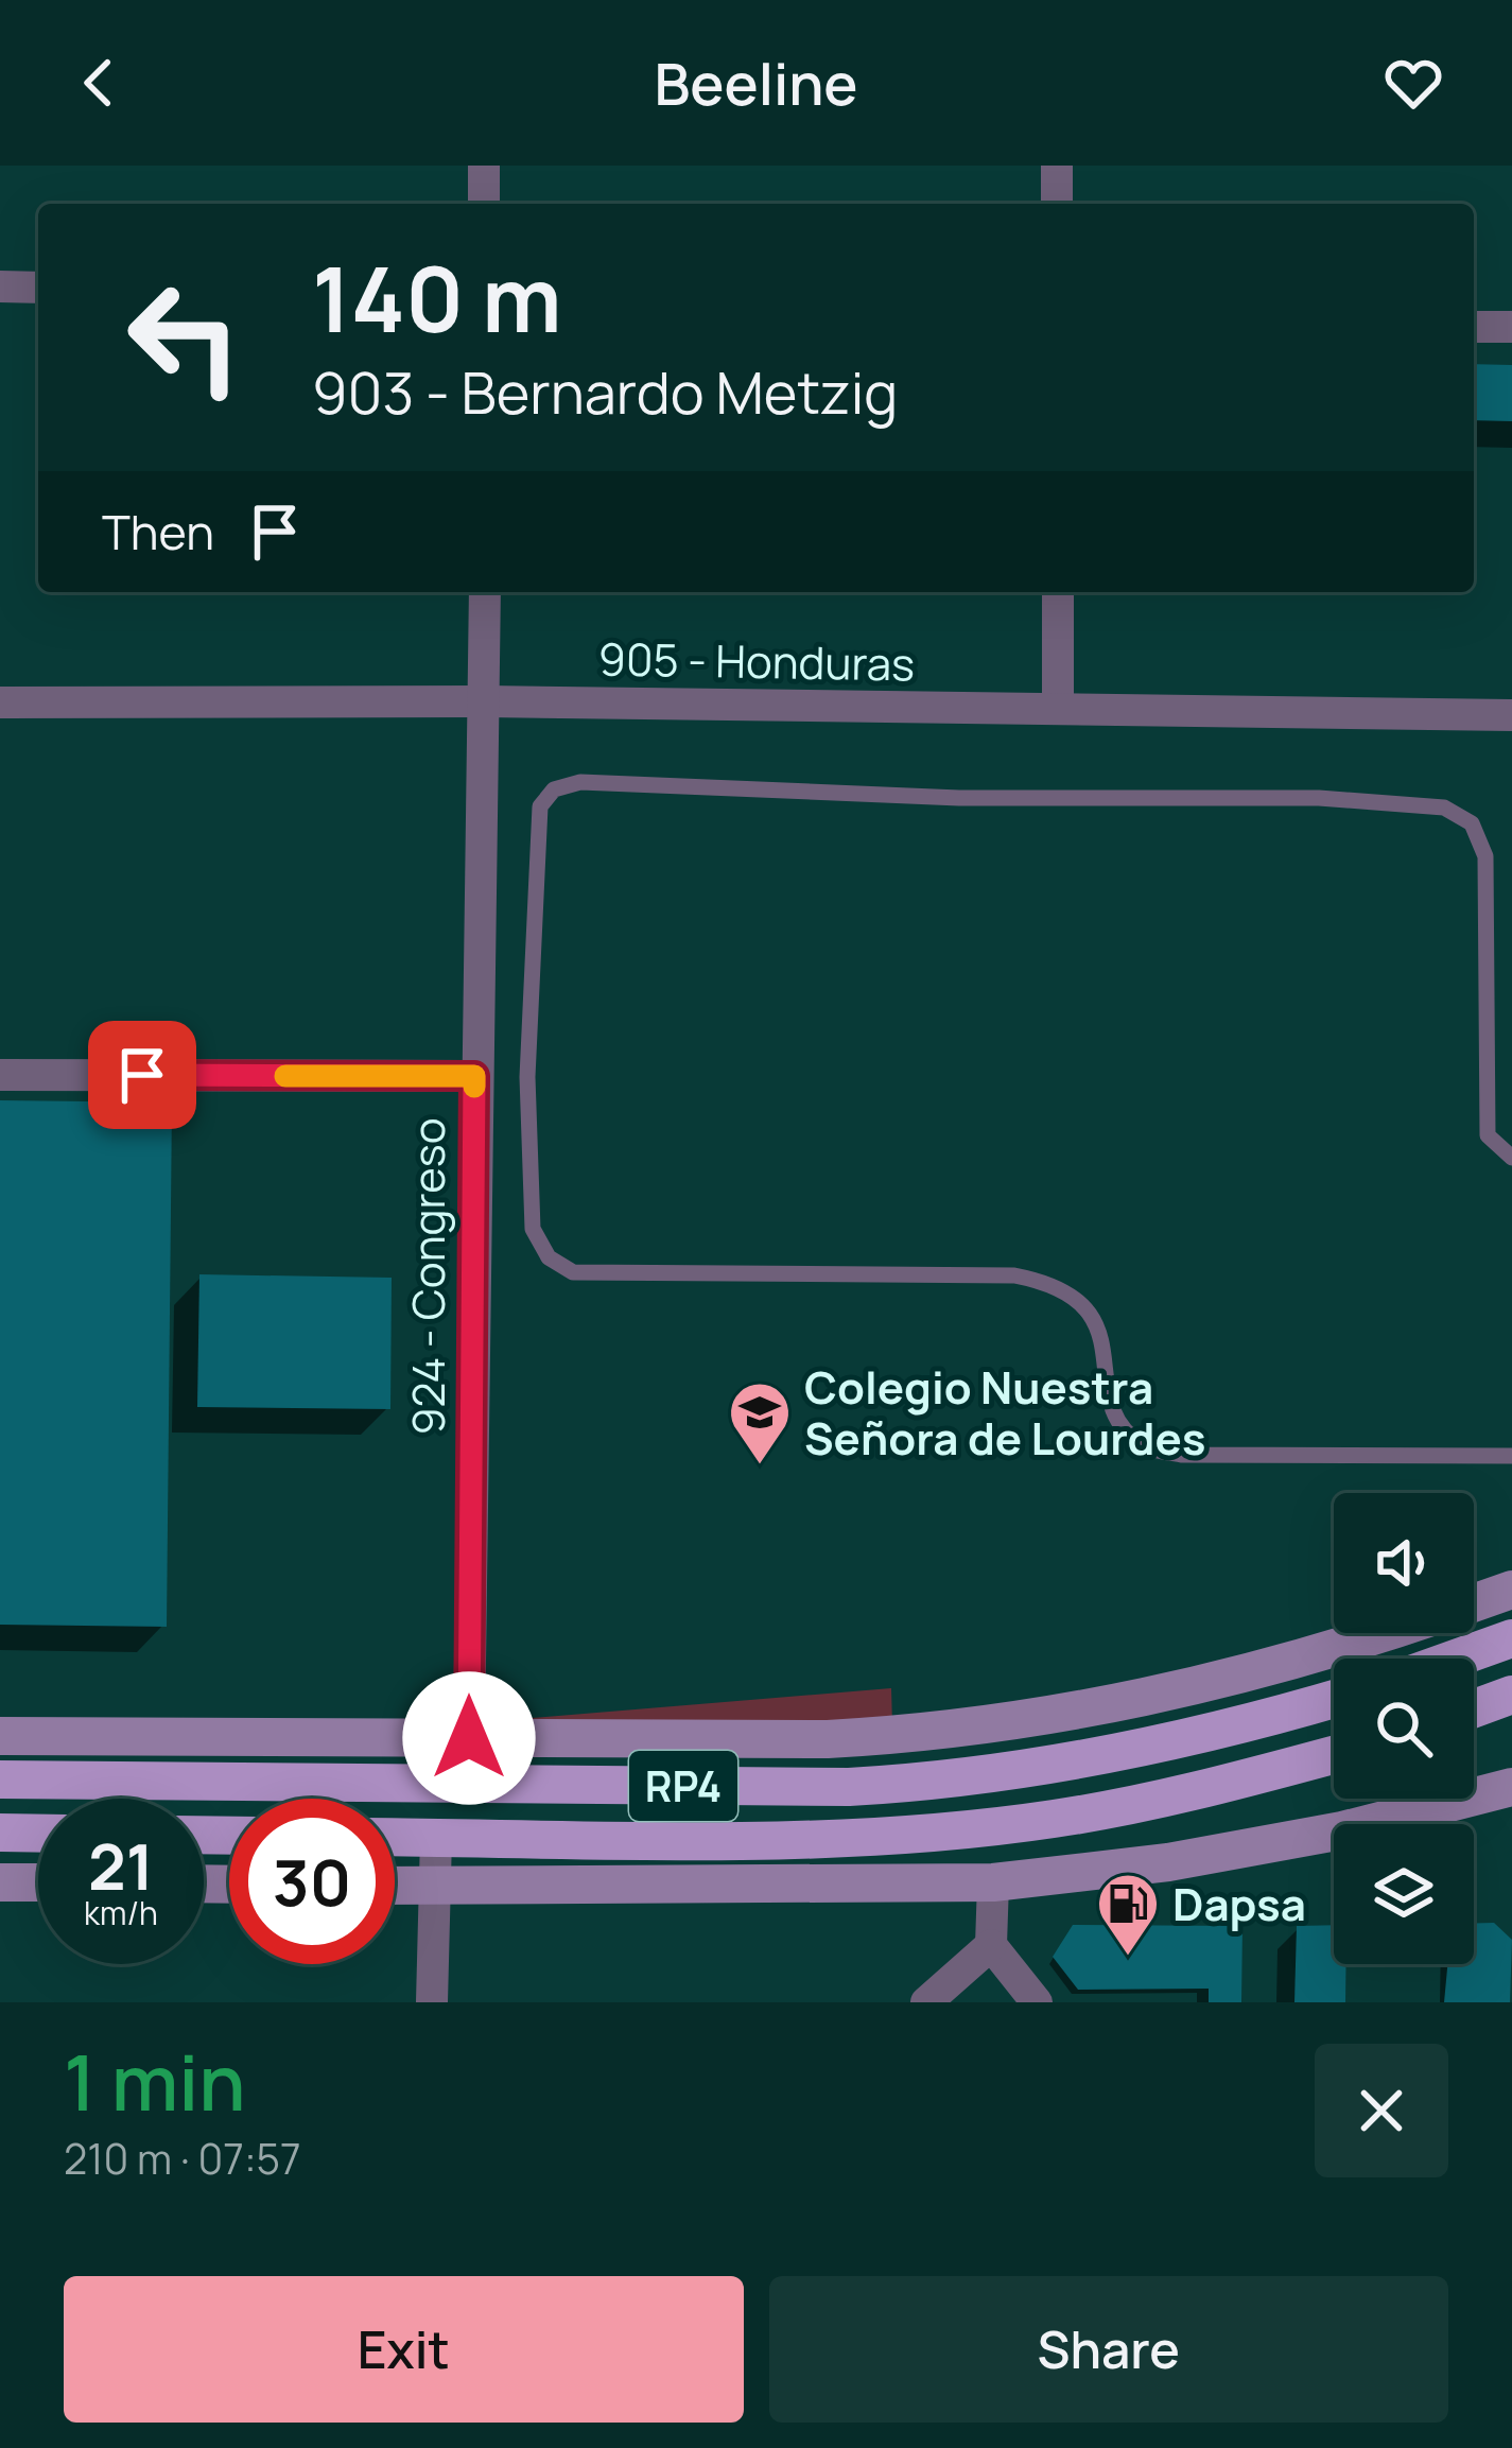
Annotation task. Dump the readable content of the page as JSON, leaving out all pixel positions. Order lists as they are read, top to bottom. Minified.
{"streets":{"main road":["RP4"],"street":["905 - Honduras","924 - Congreso"]},"crossings":[["905 - Honduras","924 - Congreso"]],"places":{"school or university":["Colegio Nuestra Señora de Lourdes"],"fuel station":["Dapsa"]},"page":{"header":"Beeline","turn":["140 m","903 - Bernardo Metzig"],"then":"Then","speed":"21 km/h","limit":"30","heading":["1 min","210 m · 07:57"],"buttons":["Exit","Share"]}}
